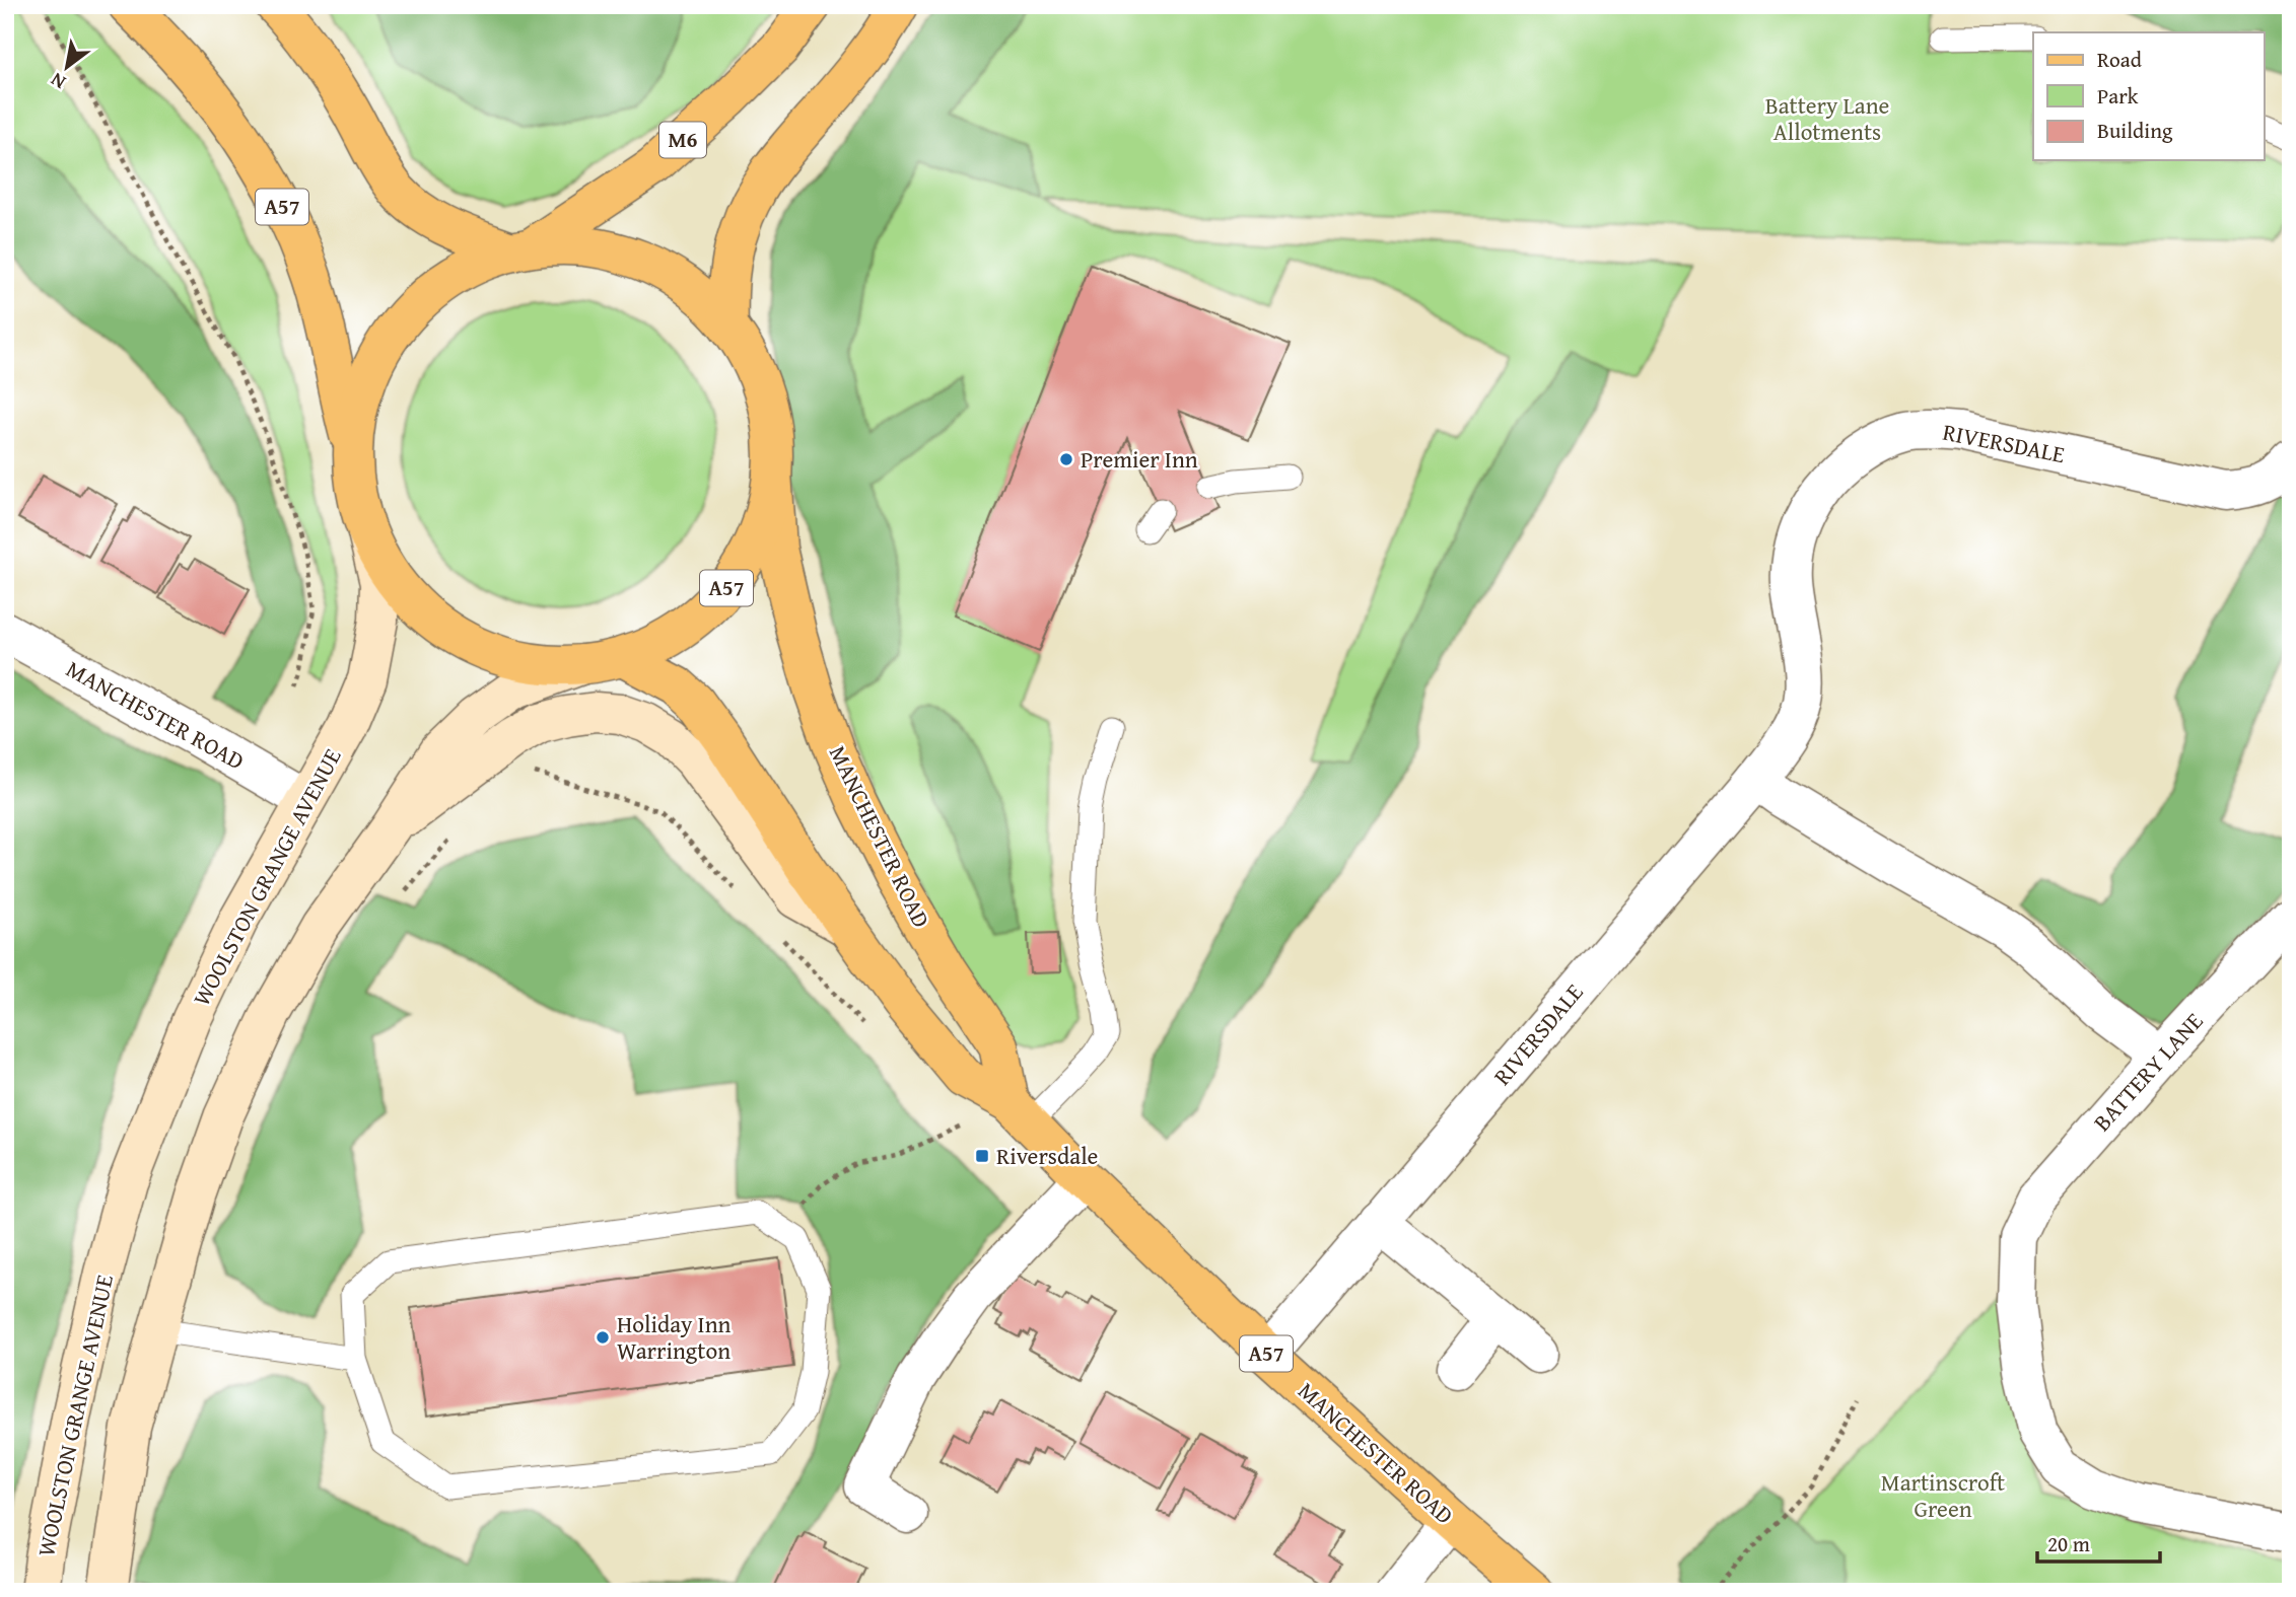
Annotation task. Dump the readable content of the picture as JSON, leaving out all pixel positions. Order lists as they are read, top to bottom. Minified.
{"streets":{"main road":["M6","A57","MANCHESTER ROAD","WOOLSTON GRANGE AVENUE"],"street":["RIVERSDALE","BATTERY LANE"]},"crossings":[["M6","A57"],["A57","MANCHESTER ROAD"],["A57","WOOLSTON GRANGE AVENUE"],["RIVERSDALE","MANCHESTER ROAD"],["MANCHESTER ROAD","WOOLSTON GRANGE AVENUE"]],"parks":["Battery Lane Allotments","Martinscroft Green"],"places":{"other":["Premier Inn","Holiday Inn Warrington"],"transit":["Riversdale"]},"legend":["Road","Park","Building"],"scale_bar":"20 m","north":"bottom left"}
